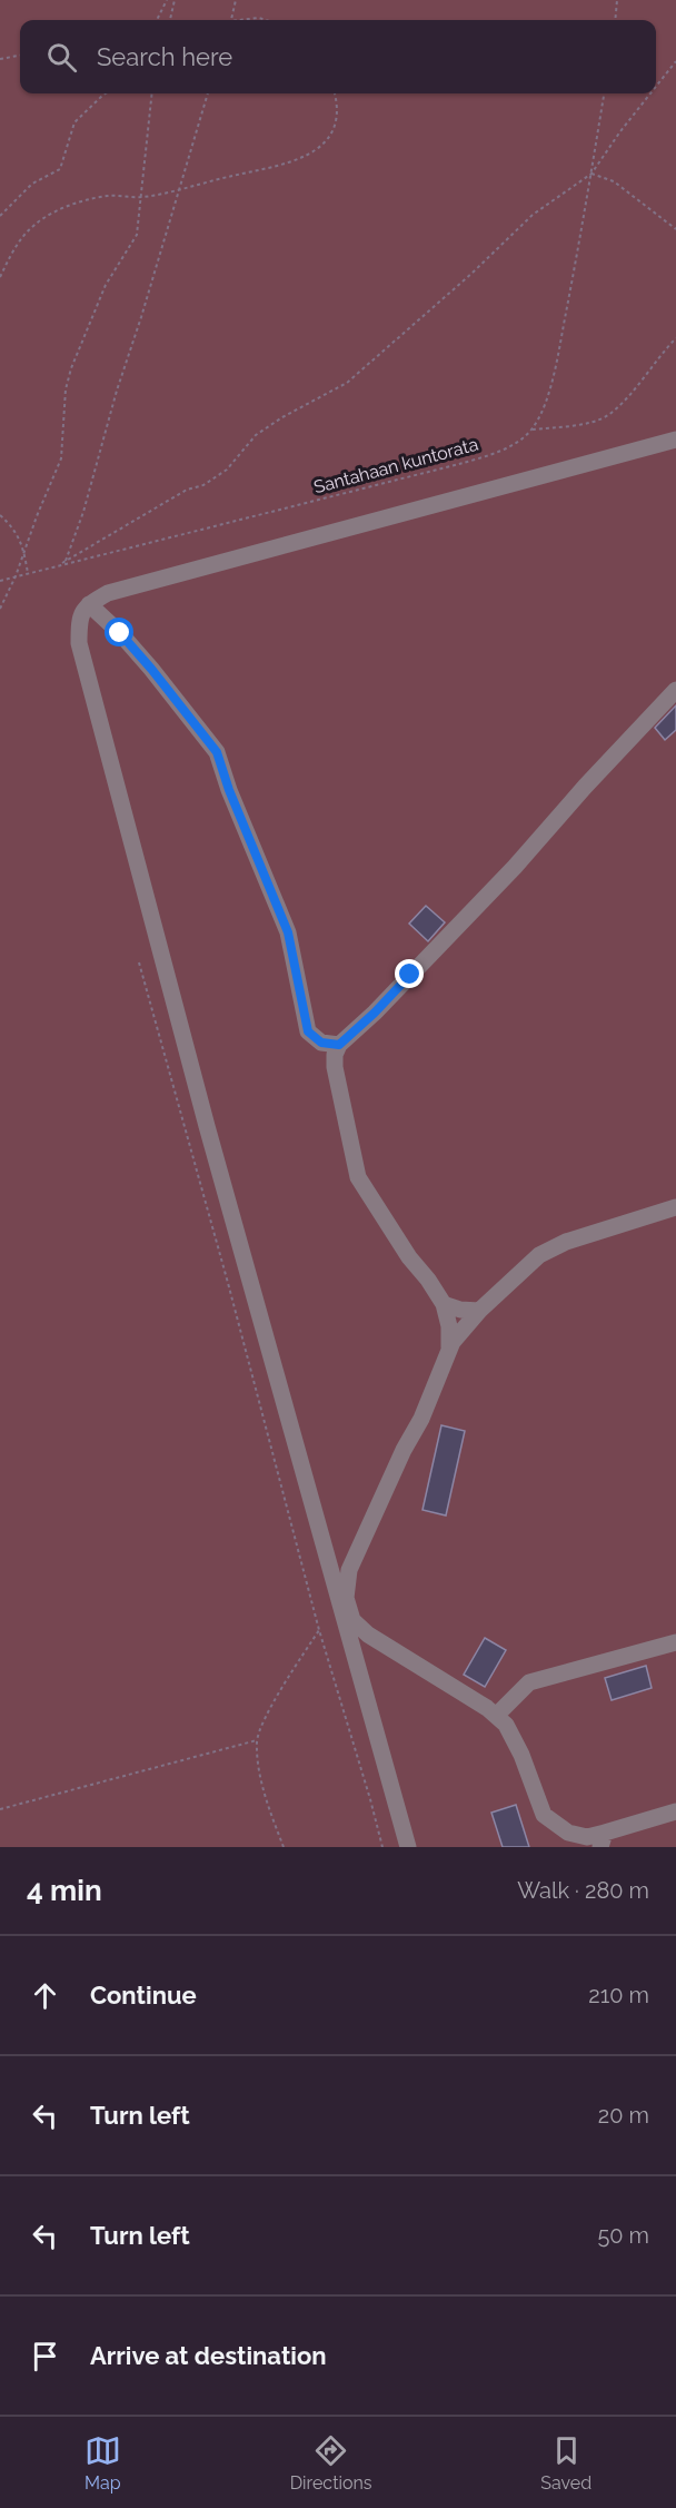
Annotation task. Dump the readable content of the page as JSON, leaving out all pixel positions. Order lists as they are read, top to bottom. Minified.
{"streets":{"path":["Santahaan kuntorata"]},"page":{"search":"Search here","heading":["4 min","Walk · 280 m"],"list":[["Continue","210 m"],["Turn left","20 m"],["Turn left","50 m"],"Arrive at destination"],"nav":["Map","Directions","Saved"]}}
